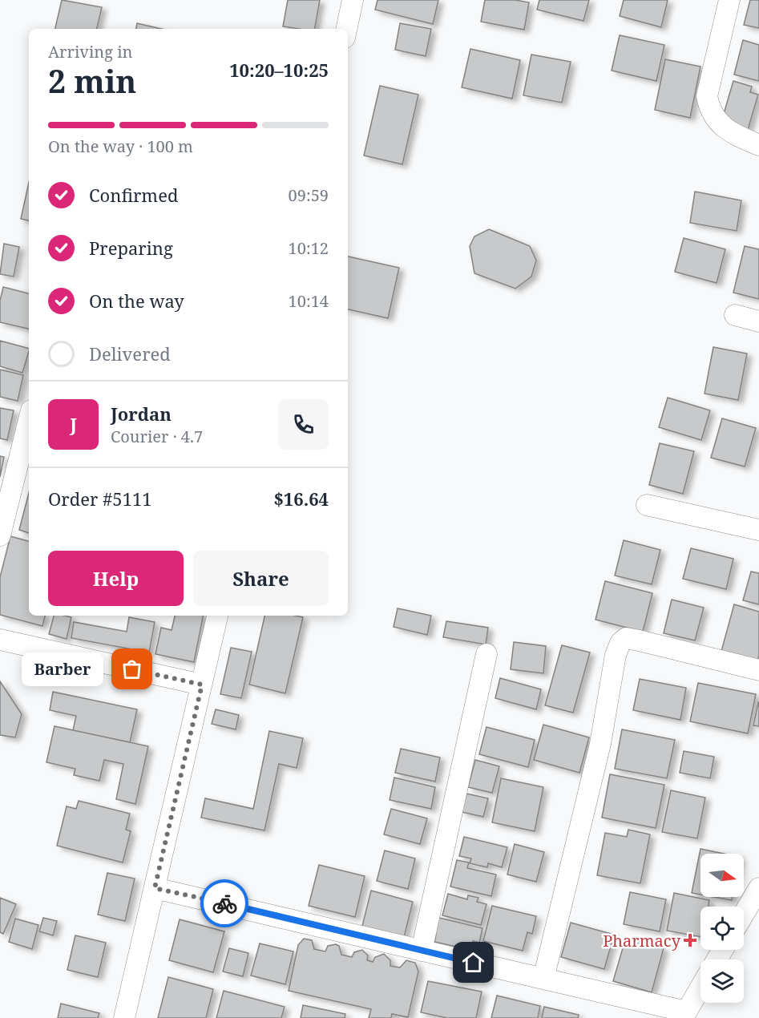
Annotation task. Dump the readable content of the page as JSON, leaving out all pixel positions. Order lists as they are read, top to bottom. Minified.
{"places":{"other":["Barber"],"health":["Pharmacy"]},"north":"right","page":{"heading":["2 min","Arriving in","10:20–10:25"],"panel":["Jordan","Courier · 4.7","Order #5111","$16.64"],"bar":"On the way · 100 m","list":[["Confirmed","09:59"],["Preparing","10:12"],["On the way","10:14"],"Delivered"],"round":"J","buttons":["Help","Share"],"bubble":"Barber"}}
